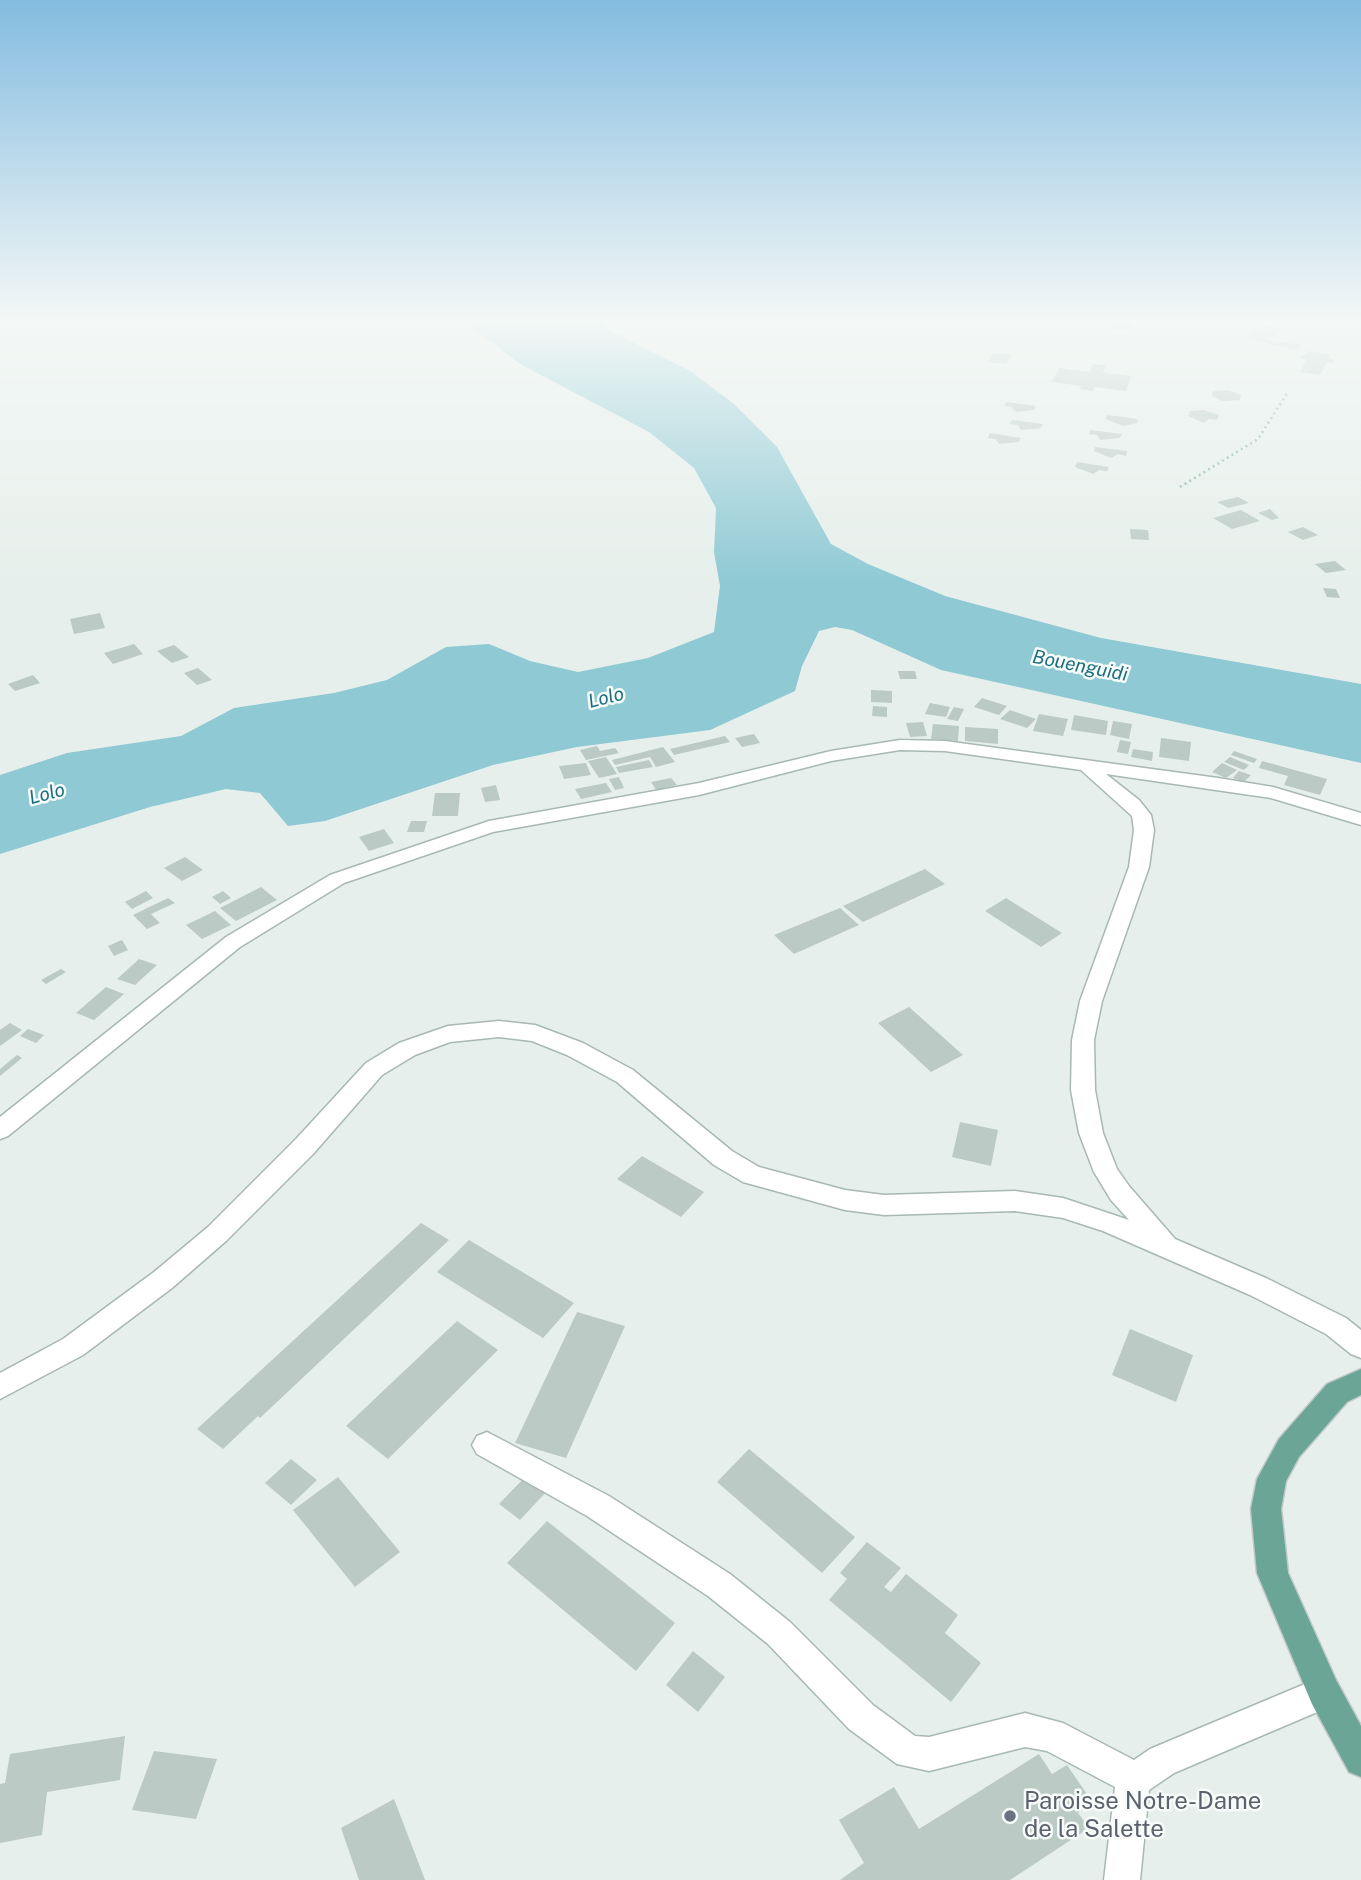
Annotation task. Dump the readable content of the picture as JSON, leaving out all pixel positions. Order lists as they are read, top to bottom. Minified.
{"water":["Bouenguidi","Lolo"],"places":["Paroisse Notre-Dame de la Salette"]}
